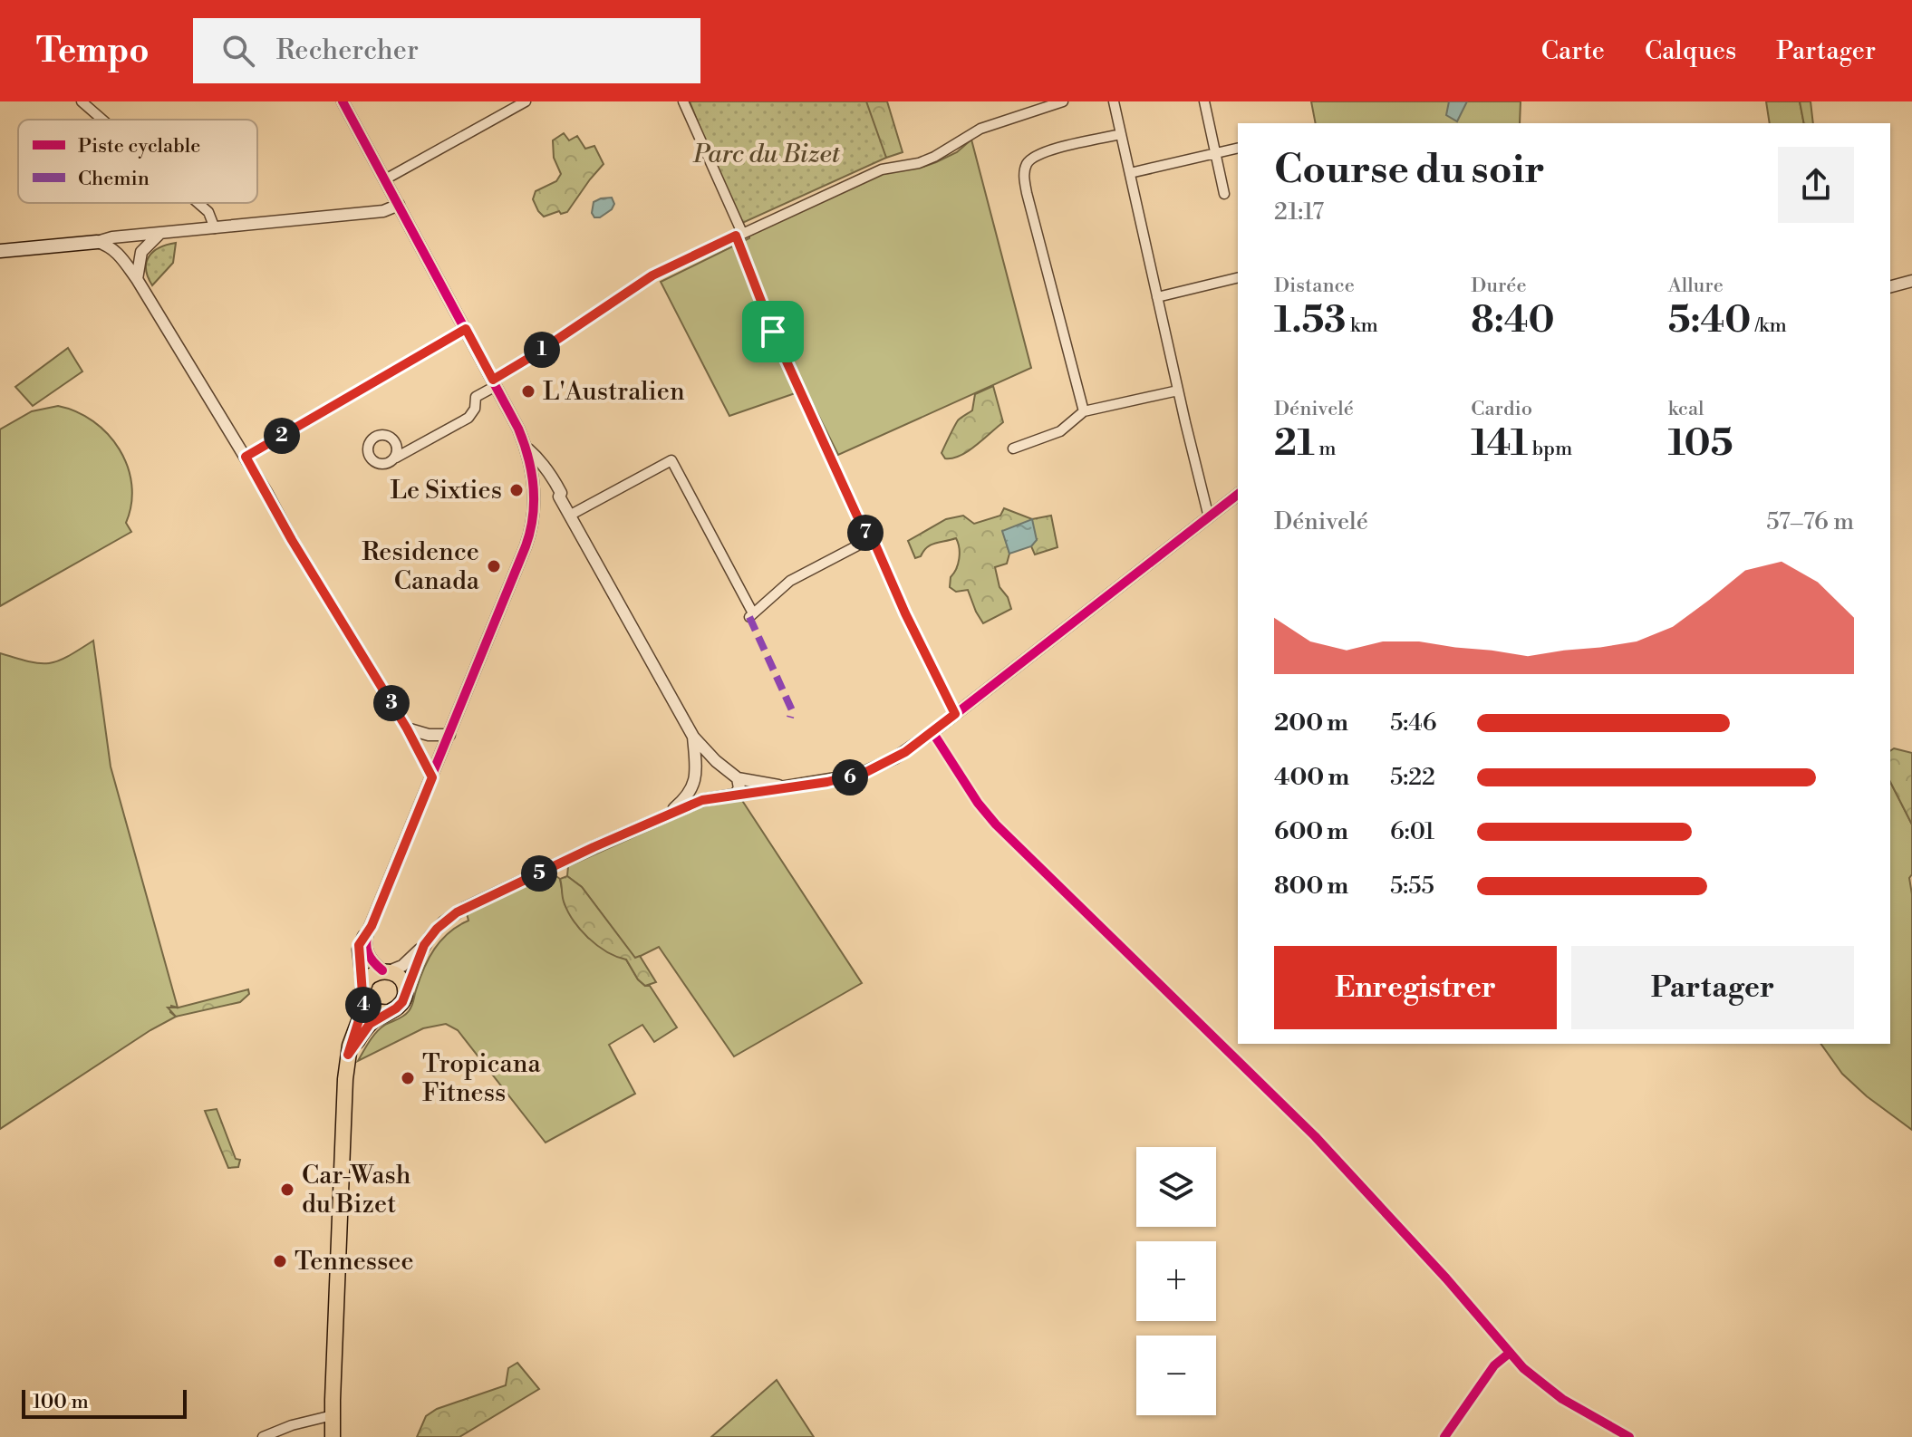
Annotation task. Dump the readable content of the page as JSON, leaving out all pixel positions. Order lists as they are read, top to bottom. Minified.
{"parks":["Parc du Bizet"],"places":["L'Australien","Le Sixties","Residence Canada","Tropicana Fitness","Car-Wash du Bizet","Tennessee"],"legend":["Piste cyclable","Chemin"],"scale_bar":"100 m","page":{"header":"Tempo","search":"Rechercher","nav":["Carte","Calques","Partager"],"heading":["Course du soir","21:17"],"stats":[["Distance","1.53 km"],["Durée","8:40"],["Allure","5:40 /km"],["Dénivelé","21 m"],["Cardio","141 bpm"],["kcal","105"]],"pins":["1","2","7","3","6","5","4"],"chart":["Dénivelé","57–76 m"],"list":[{"name":"200 m","note":"5:46"},{"name":"400 m","note":"5:22"},{"name":"600 m","note":"6:01"},{"name":"800 m","note":"5:55"}],"buttons":["Enregistrer","Partager"],"map_buttons":["+","−"],"scale":"100 m"}}
